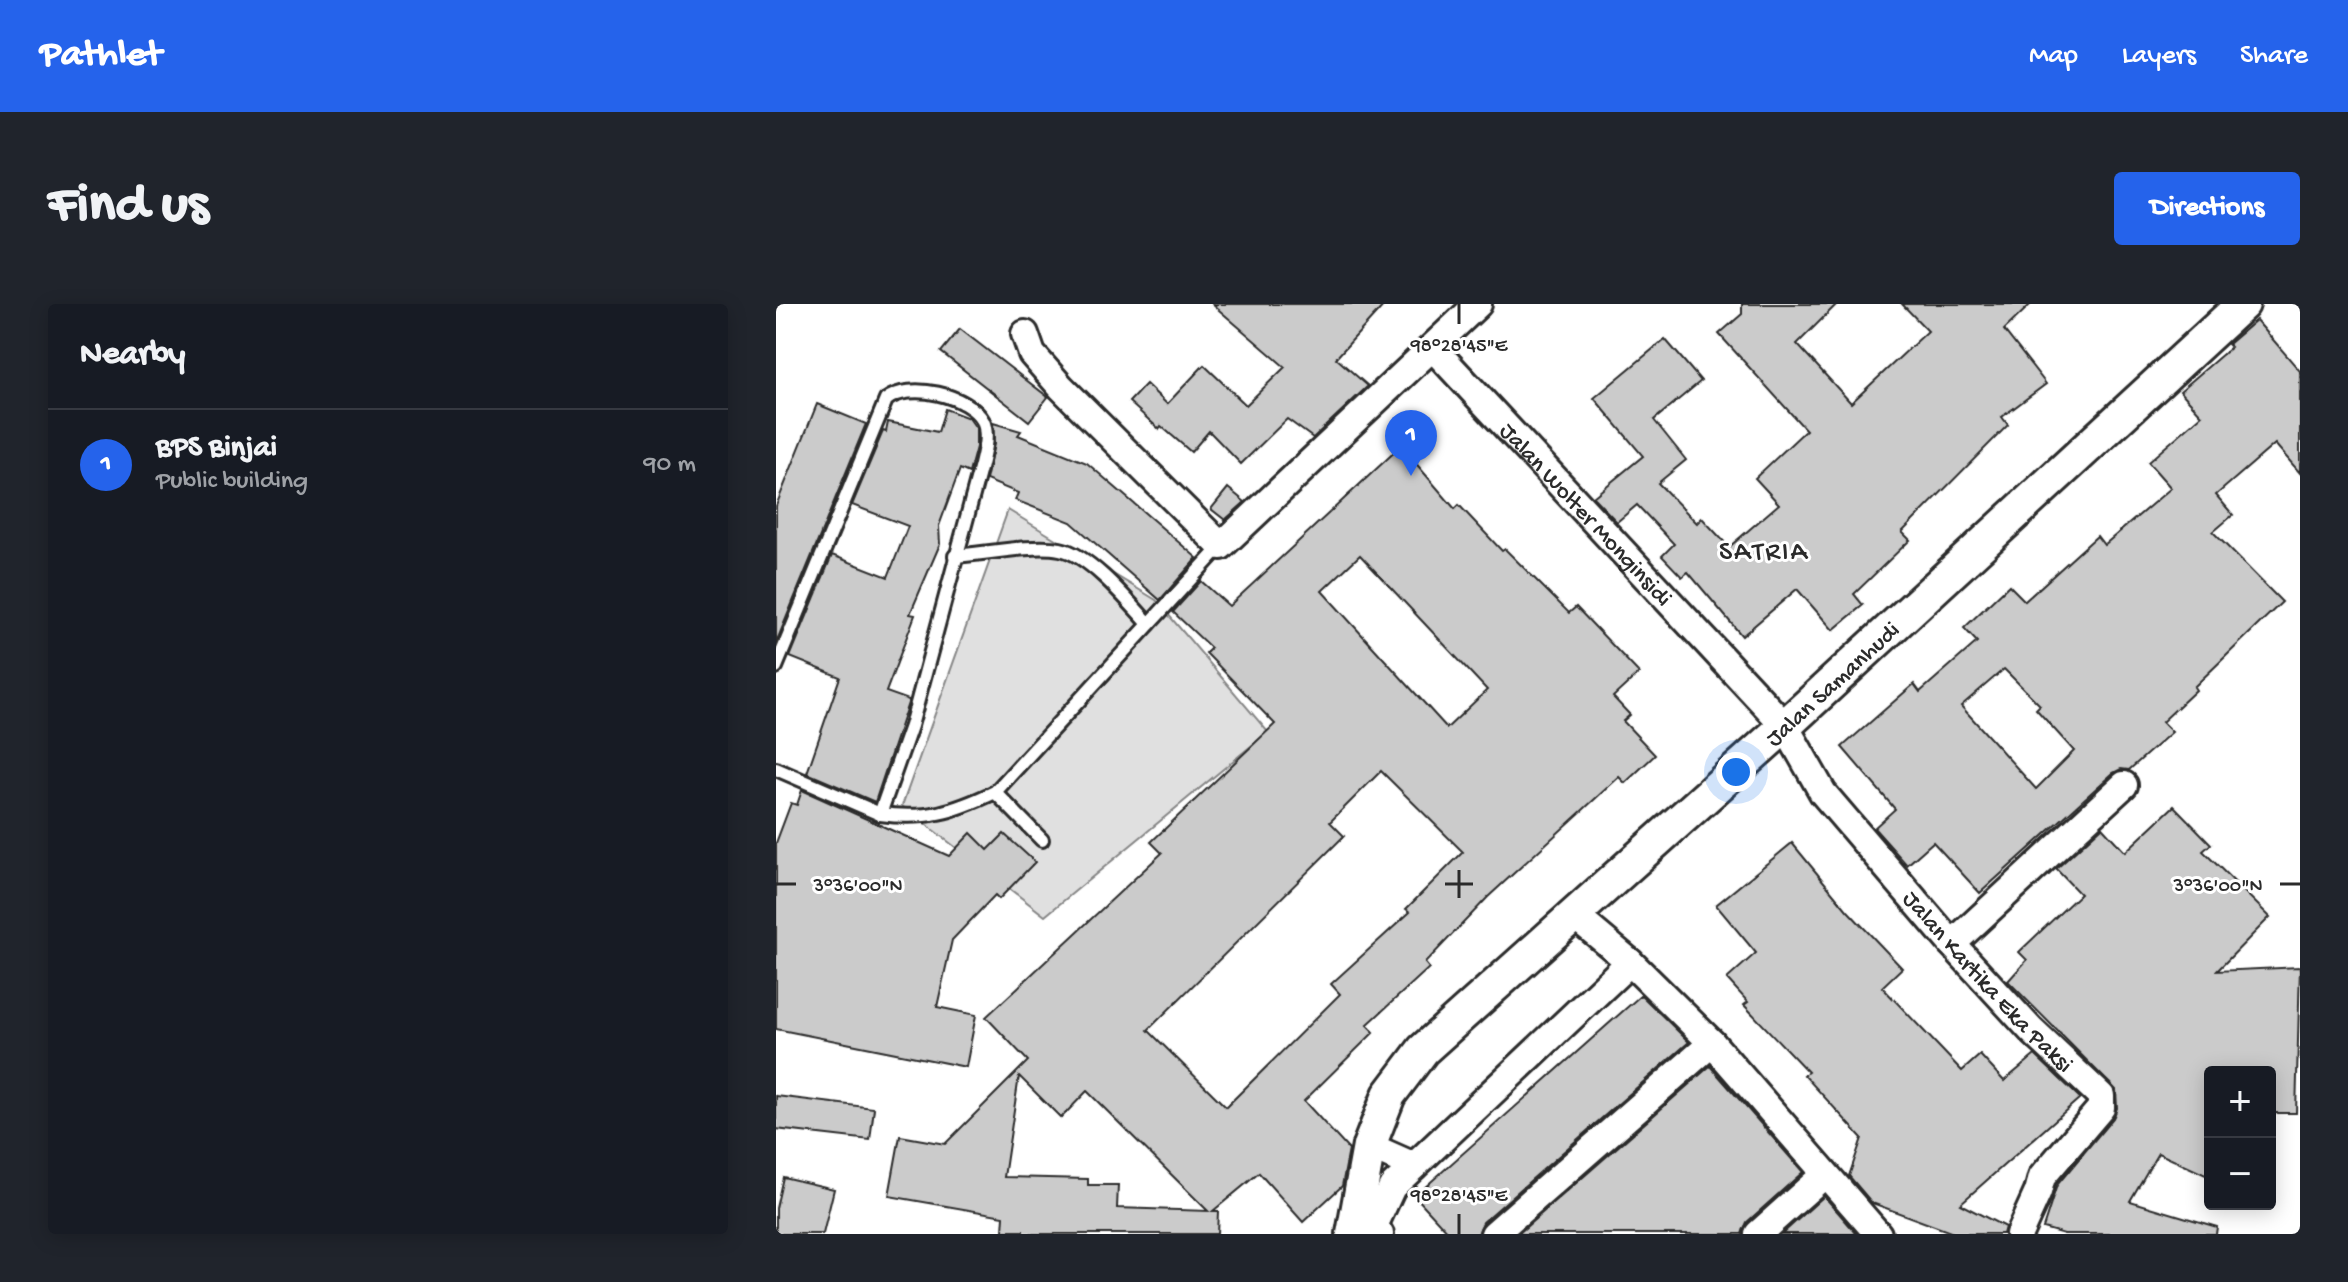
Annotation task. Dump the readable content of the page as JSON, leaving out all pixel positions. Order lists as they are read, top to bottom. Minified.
{"streets":{"street":["Jalan Wolter Monginsidi","Jalan Samanhudi","Jalan Kartika Eka Paksi"]},"crossings":[["Jalan Wolter Monginsidi","Jalan Samanhudi"],["Jalan Wolter Monginsidi","Jalan Kartika Eka Paksi"],["Jalan Samanhudi","Jalan Kartika Eka Paksi"]],"districts":["SATRIA"],"page":{"header":"Pathlet","nav":["Map","Layers","Share"],"buttons":"Directions","title":"Find us","heading":"Nearby","list":[{"mark":"1","name":"BPS Binjai","note":"Public building","value":"90 m"}],"pins":"1","map_buttons":["+","−"]},"coordinates":["98°28'45\"E","3°36'00\"N"]}
